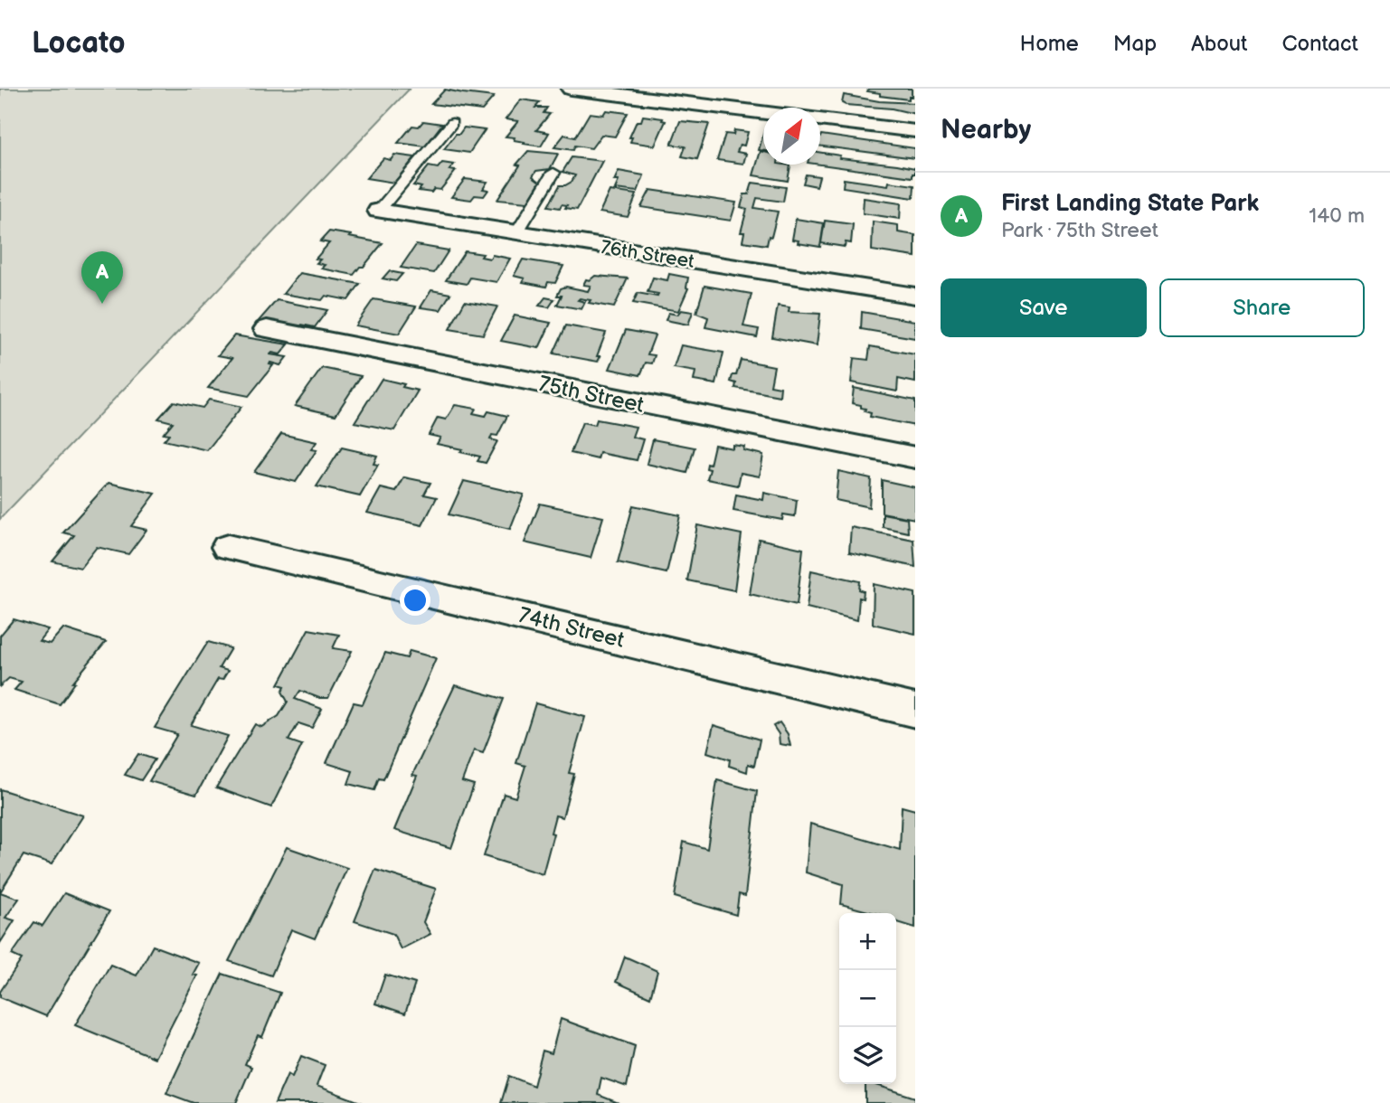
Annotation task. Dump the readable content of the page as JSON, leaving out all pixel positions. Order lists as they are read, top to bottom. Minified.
{"streets":{"street":["76th Street","75th Street","74th Street"]},"north":"top right","page":{"header":"Locato","nav":["Home","Map","About","Contact"],"heading":"Nearby","list":[{"mark":"A","name":"First Landing State Park","note":"Park · 75th Street","value":"140 m"}],"pins":"A","buttons":["Save","Share"],"map_buttons":["+","−"]}}
